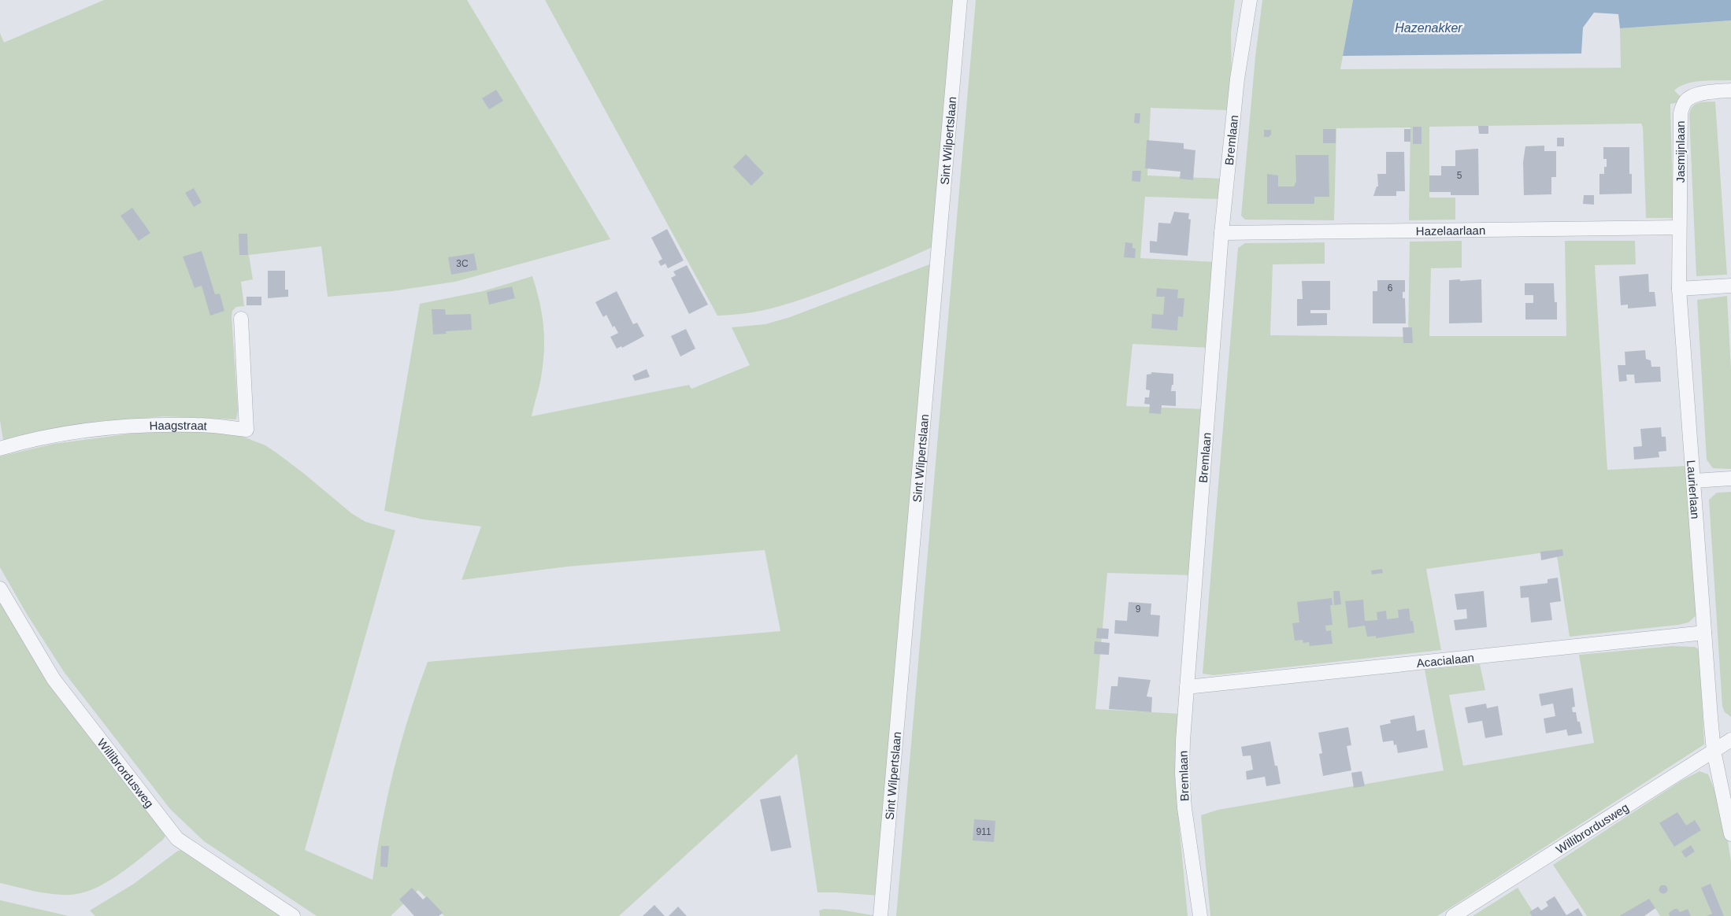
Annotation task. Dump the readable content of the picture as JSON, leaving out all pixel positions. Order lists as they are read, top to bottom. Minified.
{"streets":{"street":["Bremlaan","Sint Wilpertslaan","Jasmijnlaan","Hazelaarlaan","Haagstraat","Laurierlaan","Acacialaan","Willibrordusweg"]},"crossings":[["Bremlaan","Hazelaarlaan"],["Bremlaan","Acacialaan"],["Jasmijnlaan","Hazelaarlaan"],["Jasmijnlaan","Laurierlaan"],["Hazelaarlaan","Laurierlaan"],["Laurierlaan","Acacialaan"],["Laurierlaan","Willibrordusweg"]],"water":["Hazenakker"],"house_numbers":["5","3C","6","9","911"]}
